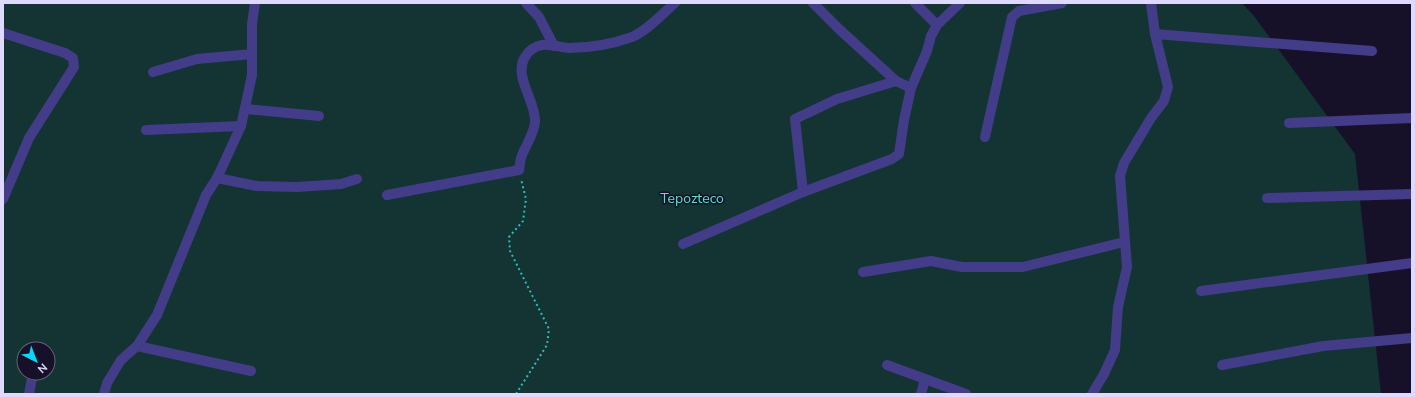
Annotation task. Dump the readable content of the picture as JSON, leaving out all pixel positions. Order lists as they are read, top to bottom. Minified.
{"parks":["Tepozteco"],"north":"bottom right"}
